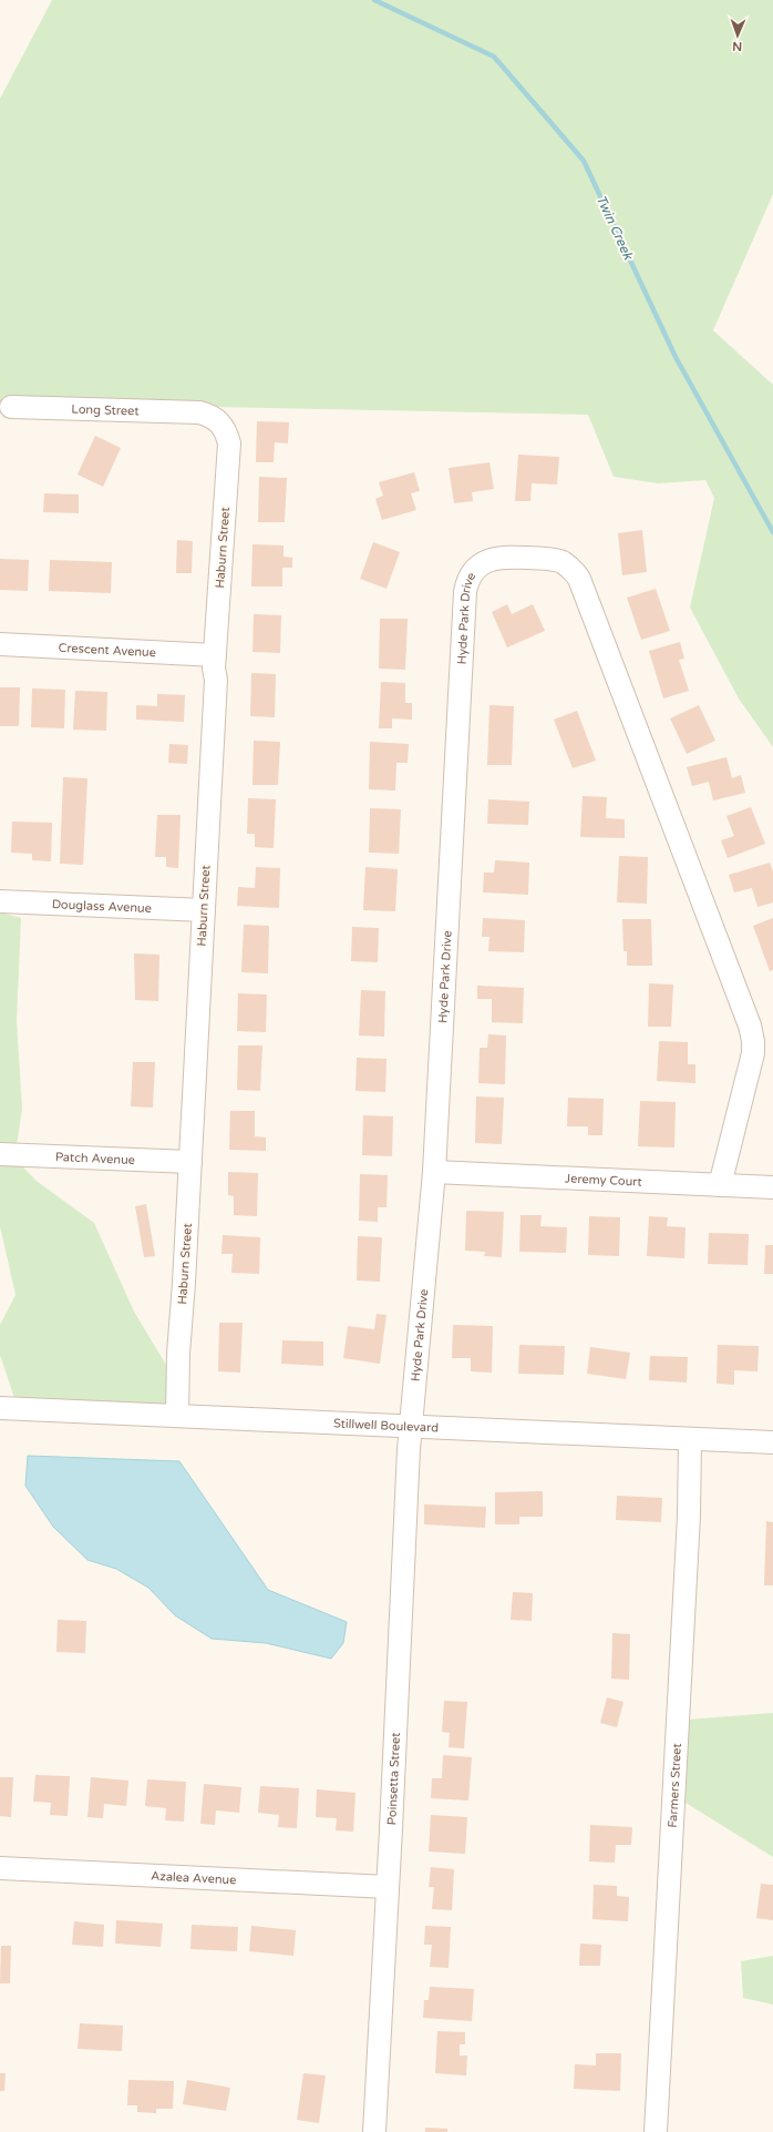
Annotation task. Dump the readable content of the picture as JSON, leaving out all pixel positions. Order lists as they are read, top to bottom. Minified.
{"streets":{"street":["Long Street","Haburn Street","Hyde Park Drive","Crescent Avenue","Douglass Avenue","Patch Avenue","Jeremy Court","Stillwell Boulevard","Poinsetta Street","Farmers Street","Azalea Avenue"]},"crossings":[["Long Street","Haburn Street"],["Haburn Street","Crescent Avenue"],["Haburn Street","Douglass Avenue"],["Haburn Street","Patch Avenue"],["Haburn Street","Stillwell Boulevard"],["Hyde Park Drive","Jeremy Court"],["Hyde Park Drive","Stillwell Boulevard"],["Hyde Park Drive","Poinsetta Street"],["Stillwell Boulevard","Poinsetta Street"],["Stillwell Boulevard","Farmers Street"],["Poinsetta Street","Azalea Avenue"]],"water":["Twin Creek"],"north":"bottom"}
